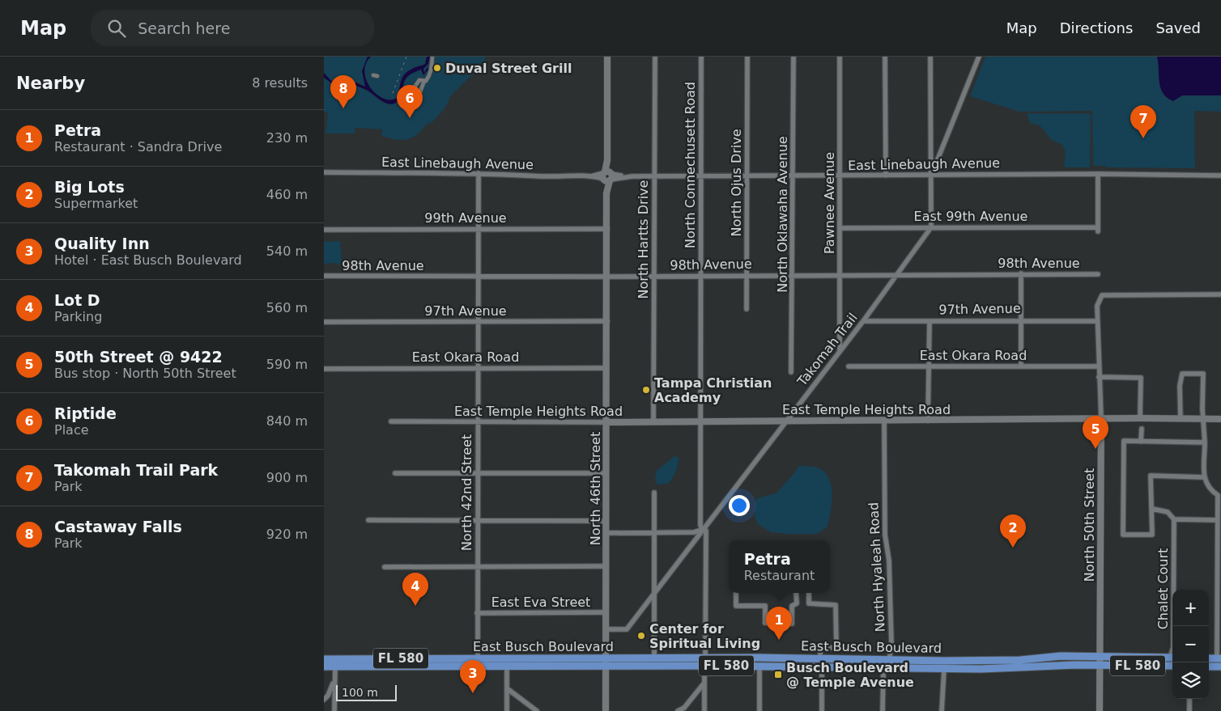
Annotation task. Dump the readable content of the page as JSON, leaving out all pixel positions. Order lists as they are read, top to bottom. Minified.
{"streets":{"main road":["East Busch Boulevard","FL 580"],"street":["East Linebaugh Avenue","North Connechusett Road","North Ojus Drive","Pawnee Avenue","North Oklawaha Avenue","East 99th Avenue","99th Avenue","North Hartts Drive","98th Avenue","97th Avenue","Takomah Trail","East Okara Road","East Temple Heights Road","North 46th Street","North 42nd Street","North 50th Street","North Hyaleah Road","Chalet Court","East Eva Street"]},"crossings":[["East Linebaugh Avenue","North Connechusett Road"],["East Linebaugh Avenue","North Ojus Drive"],["East Linebaugh Avenue","Pawnee Avenue"],["East Linebaugh Avenue","North Oklawaha Avenue"],["East Linebaugh Avenue","East 99th Avenue"],["East Linebaugh Avenue","North Hartts Drive"],["East Linebaugh Avenue","North 46th Street"],["East Linebaugh Avenue","North 42nd Street"],["North Connechusett Road","98th Avenue"],["North Connechusett Road","Takomah Trail"],["North Connechusett Road","East Temple Heights Road"],["North Connechusett Road","East Busch Boulevard"],["North Ojus Drive","98th Avenue"],["Pawnee Avenue","East 99th Avenue"],["Pawnee Avenue","98th Avenue"],["Pawnee Avenue","Takomah Trail"],["North Oklawaha Avenue","98th Avenue"],["East 99th Avenue","Takomah Trail"],["99th Avenue","North 46th Street"],["99th Avenue","North 42nd Street"],["North Hartts Drive","98th Avenue"],["North Hartts Drive","East Temple Heights Road"],["98th Avenue","Takomah Trail"],["98th Avenue","North 46th Street"],["98th Avenue","North 42nd Street"],["97th Avenue","Takomah Trail"],["97th Avenue","North 46th Street"],["97th Avenue","North 42nd Street"],["97th Avenue","North 50th Street"],["Takomah Trail","East Temple Heights Road"],["Takomah Trail","North 46th Street"],["East Okara Road","North 46th Street"],["East Okara Road","North 42nd Street"],["East Okara Road","North 50th Street"],["East Temple Heights Road","North 46th Street"],["East Temple Heights Road","North 42nd Street"],["East Temple Heights Road","North 50th Street"],["East Temple Heights Road","North Hyaleah Road"],["North 46th Street","East Eva Street"],["North 46th Street","East Busch Boulevard"],["North 42nd Street","East Eva Street"],["North 42nd Street","East Busch Boulevard"],["North 50th Street","East Busch Boulevard"],["North Hyaleah Road","East Busch Boulevard"]],"places":{"other":["Duval Street Grill","Tampa Christian Academy","Center for Spiritual Living"],"transit":["Busch Boulevard @ Temple Avenue"]},"scale_bar":"100 m","page":{"header":"Map","search":"Search here","nav":["Map","Directions","Saved"],"heading":["Nearby","8 results"],"pins":["8","6","7","5","2","4","1","3"],"list":[{"mark":"1","name":"Petra","note":"Restaurant · Sandra Drive","value":"230 m"},{"mark":"2","name":"Big Lots","note":"Supermarket","value":"460 m"},{"mark":"3","name":"Quality Inn","note":"Hotel · East Busch Boulevard","value":"540 m"},{"mark":"4","name":"Lot D","note":"Parking","value":"560 m"},{"mark":"5","name":"50th Street @ 9422","note":"Bus stop · North 50th Street","value":"590 m"},{"mark":"6","name":"Riptide","note":"Place","value":"840 m"},{"mark":"7","name":"Takomah Trail Park","note":"Park","value":"900 m"},{"mark":"8","name":"Castaway Falls","note":"Park","value":"920 m"}],"popup":["Petra","Restaurant"],"map_buttons":["+","−"],"scale":"100 m"}}
